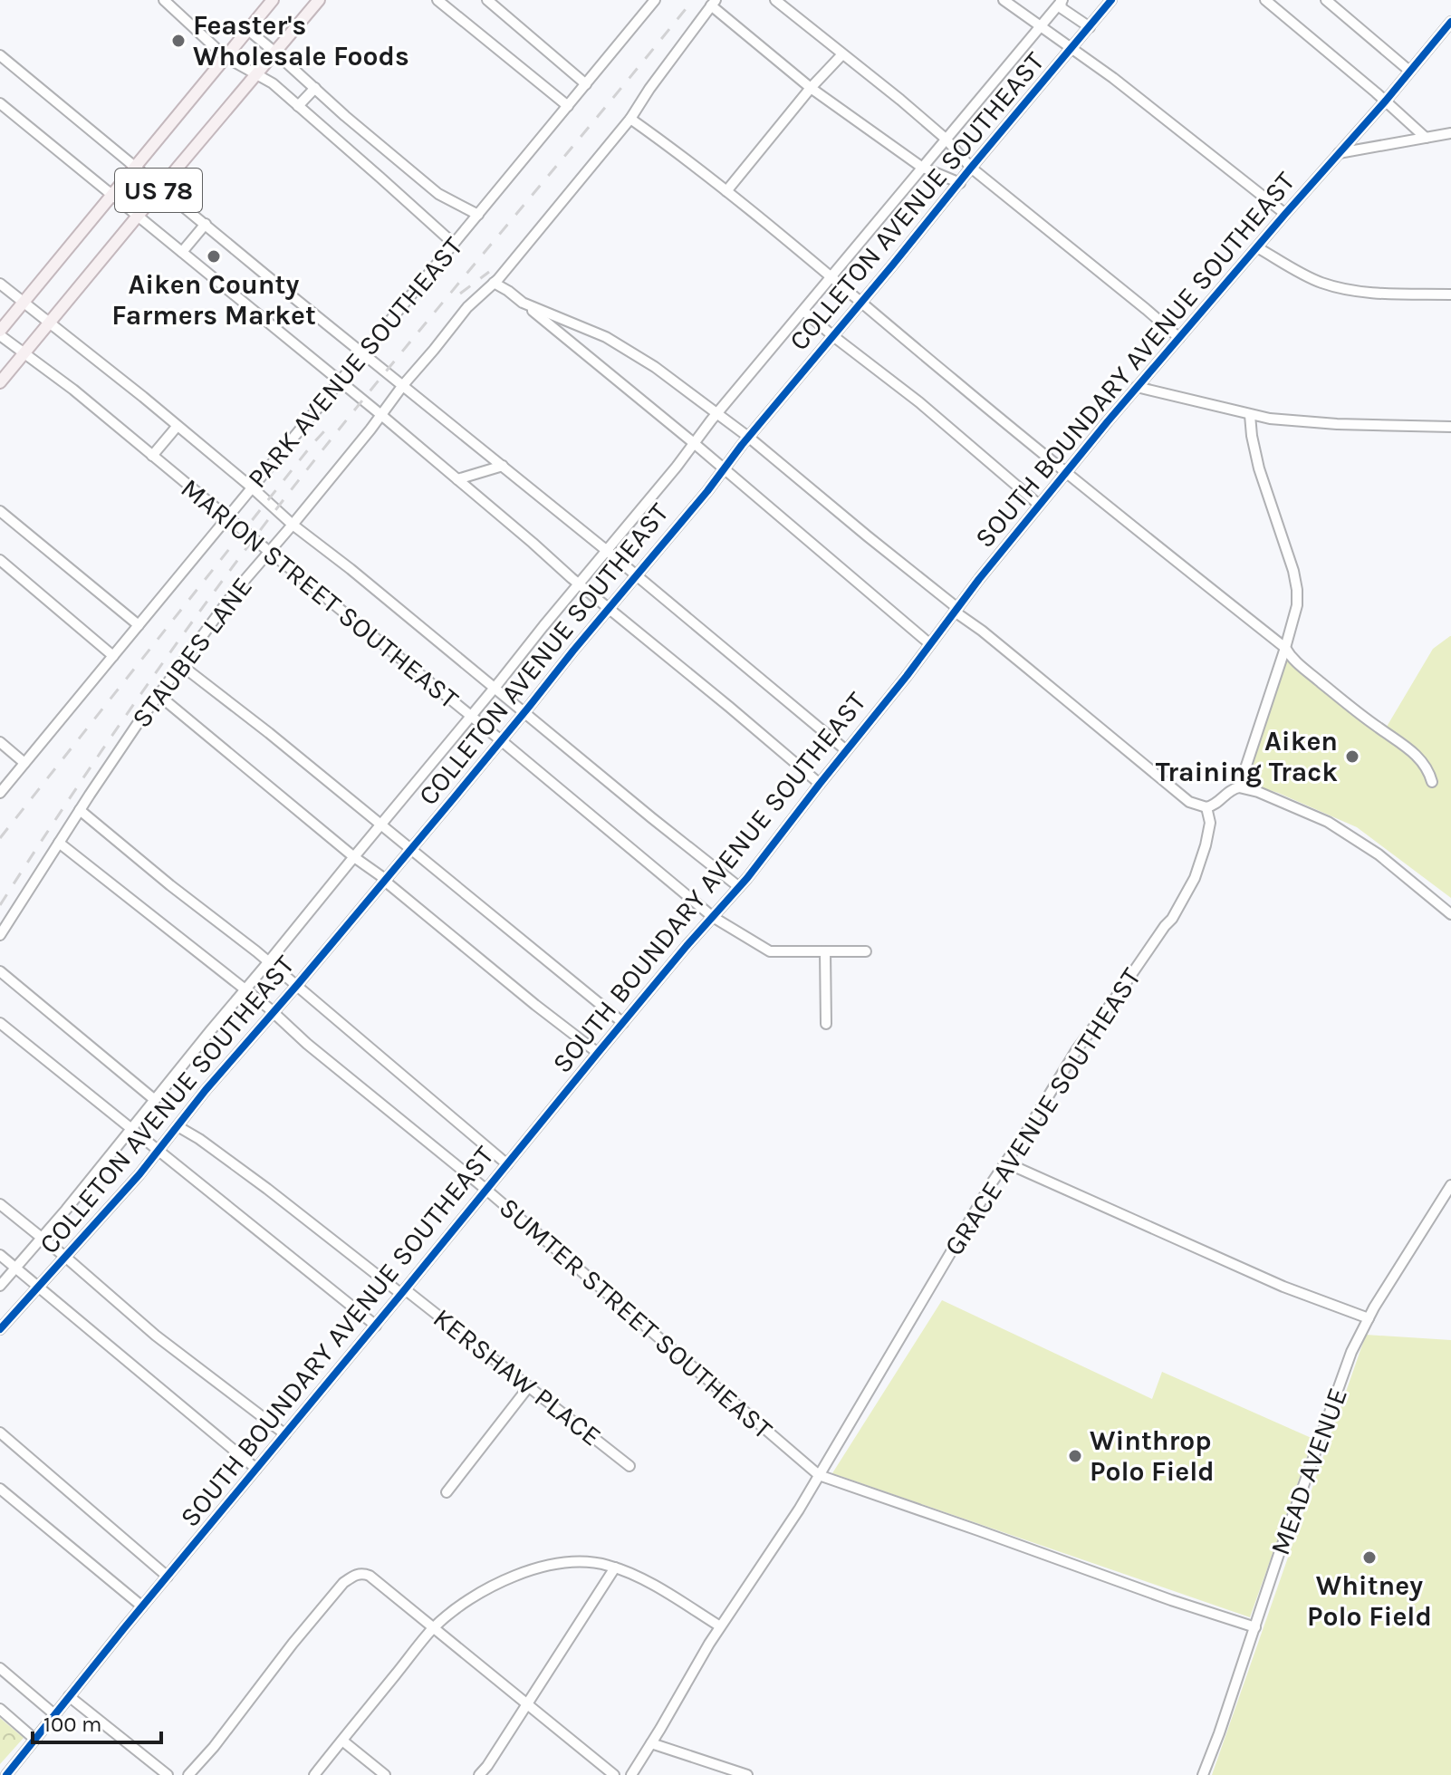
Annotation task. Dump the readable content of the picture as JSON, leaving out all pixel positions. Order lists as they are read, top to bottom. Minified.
{"streets":{"main road":["US 78"],"street":["COLLETON AVENUE SOUTHEAST","SOUTH BOUNDARY AVENUE SOUTHEAST","PARK AVENUE SOUTHEAST","MARION STREET SOUTHEAST","STAUBES LANE","GRACE AVENUE SOUTHEAST","SUMTER STREET SOUTHEAST","KERSHAW PLACE","MEAD AVENUE"]},"crossings":[["US 78","MARION STREET SOUTHEAST"],["COLLETON AVENUE SOUTHEAST","MARION STREET SOUTHEAST"],["COLLETON AVENUE SOUTHEAST","SUMTER STREET SOUTHEAST"],["COLLETON AVENUE SOUTHEAST","KERSHAW PLACE"],["SOUTH BOUNDARY AVENUE SOUTHEAST","MARION STREET SOUTHEAST"],["SOUTH BOUNDARY AVENUE SOUTHEAST","SUMTER STREET SOUTHEAST"],["SOUTH BOUNDARY AVENUE SOUTHEAST","KERSHAW PLACE"],["PARK AVENUE SOUTHEAST","MARION STREET SOUTHEAST"],["PARK AVENUE SOUTHEAST","STAUBES LANE"],["MARION STREET SOUTHEAST","STAUBES LANE"],["STAUBES LANE","SUMTER STREET SOUTHEAST"],["GRACE AVENUE SOUTHEAST","SUMTER STREET SOUTHEAST"],["SUMTER STREET SOUTHEAST","MEAD AVENUE"]],"places":["Feaster's Wholesale Foods","Aiken County Farmers Market","Aiken Training Track","Winthrop Polo Field","Whitney Polo Field"],"scale_bar":"100 m"}
